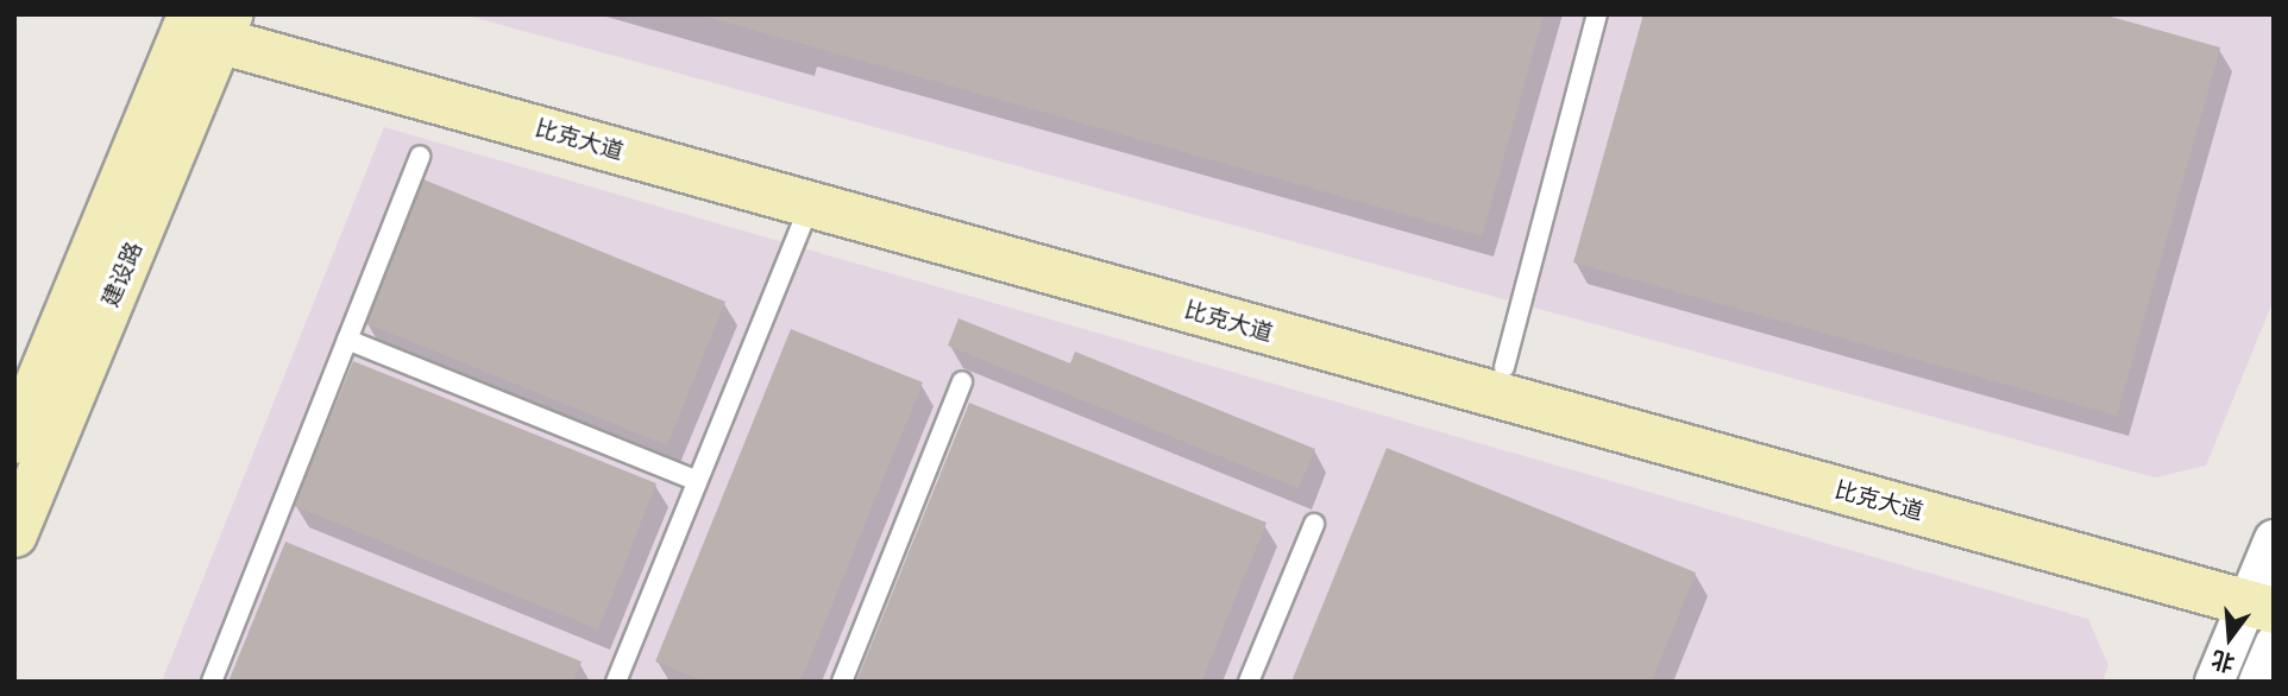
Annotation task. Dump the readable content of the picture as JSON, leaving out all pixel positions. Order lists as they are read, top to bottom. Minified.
{"streets":{"main road":["比克大道","建设路"]},"crossings":[["比克大道","建设路"]],"north":"bottom"}
